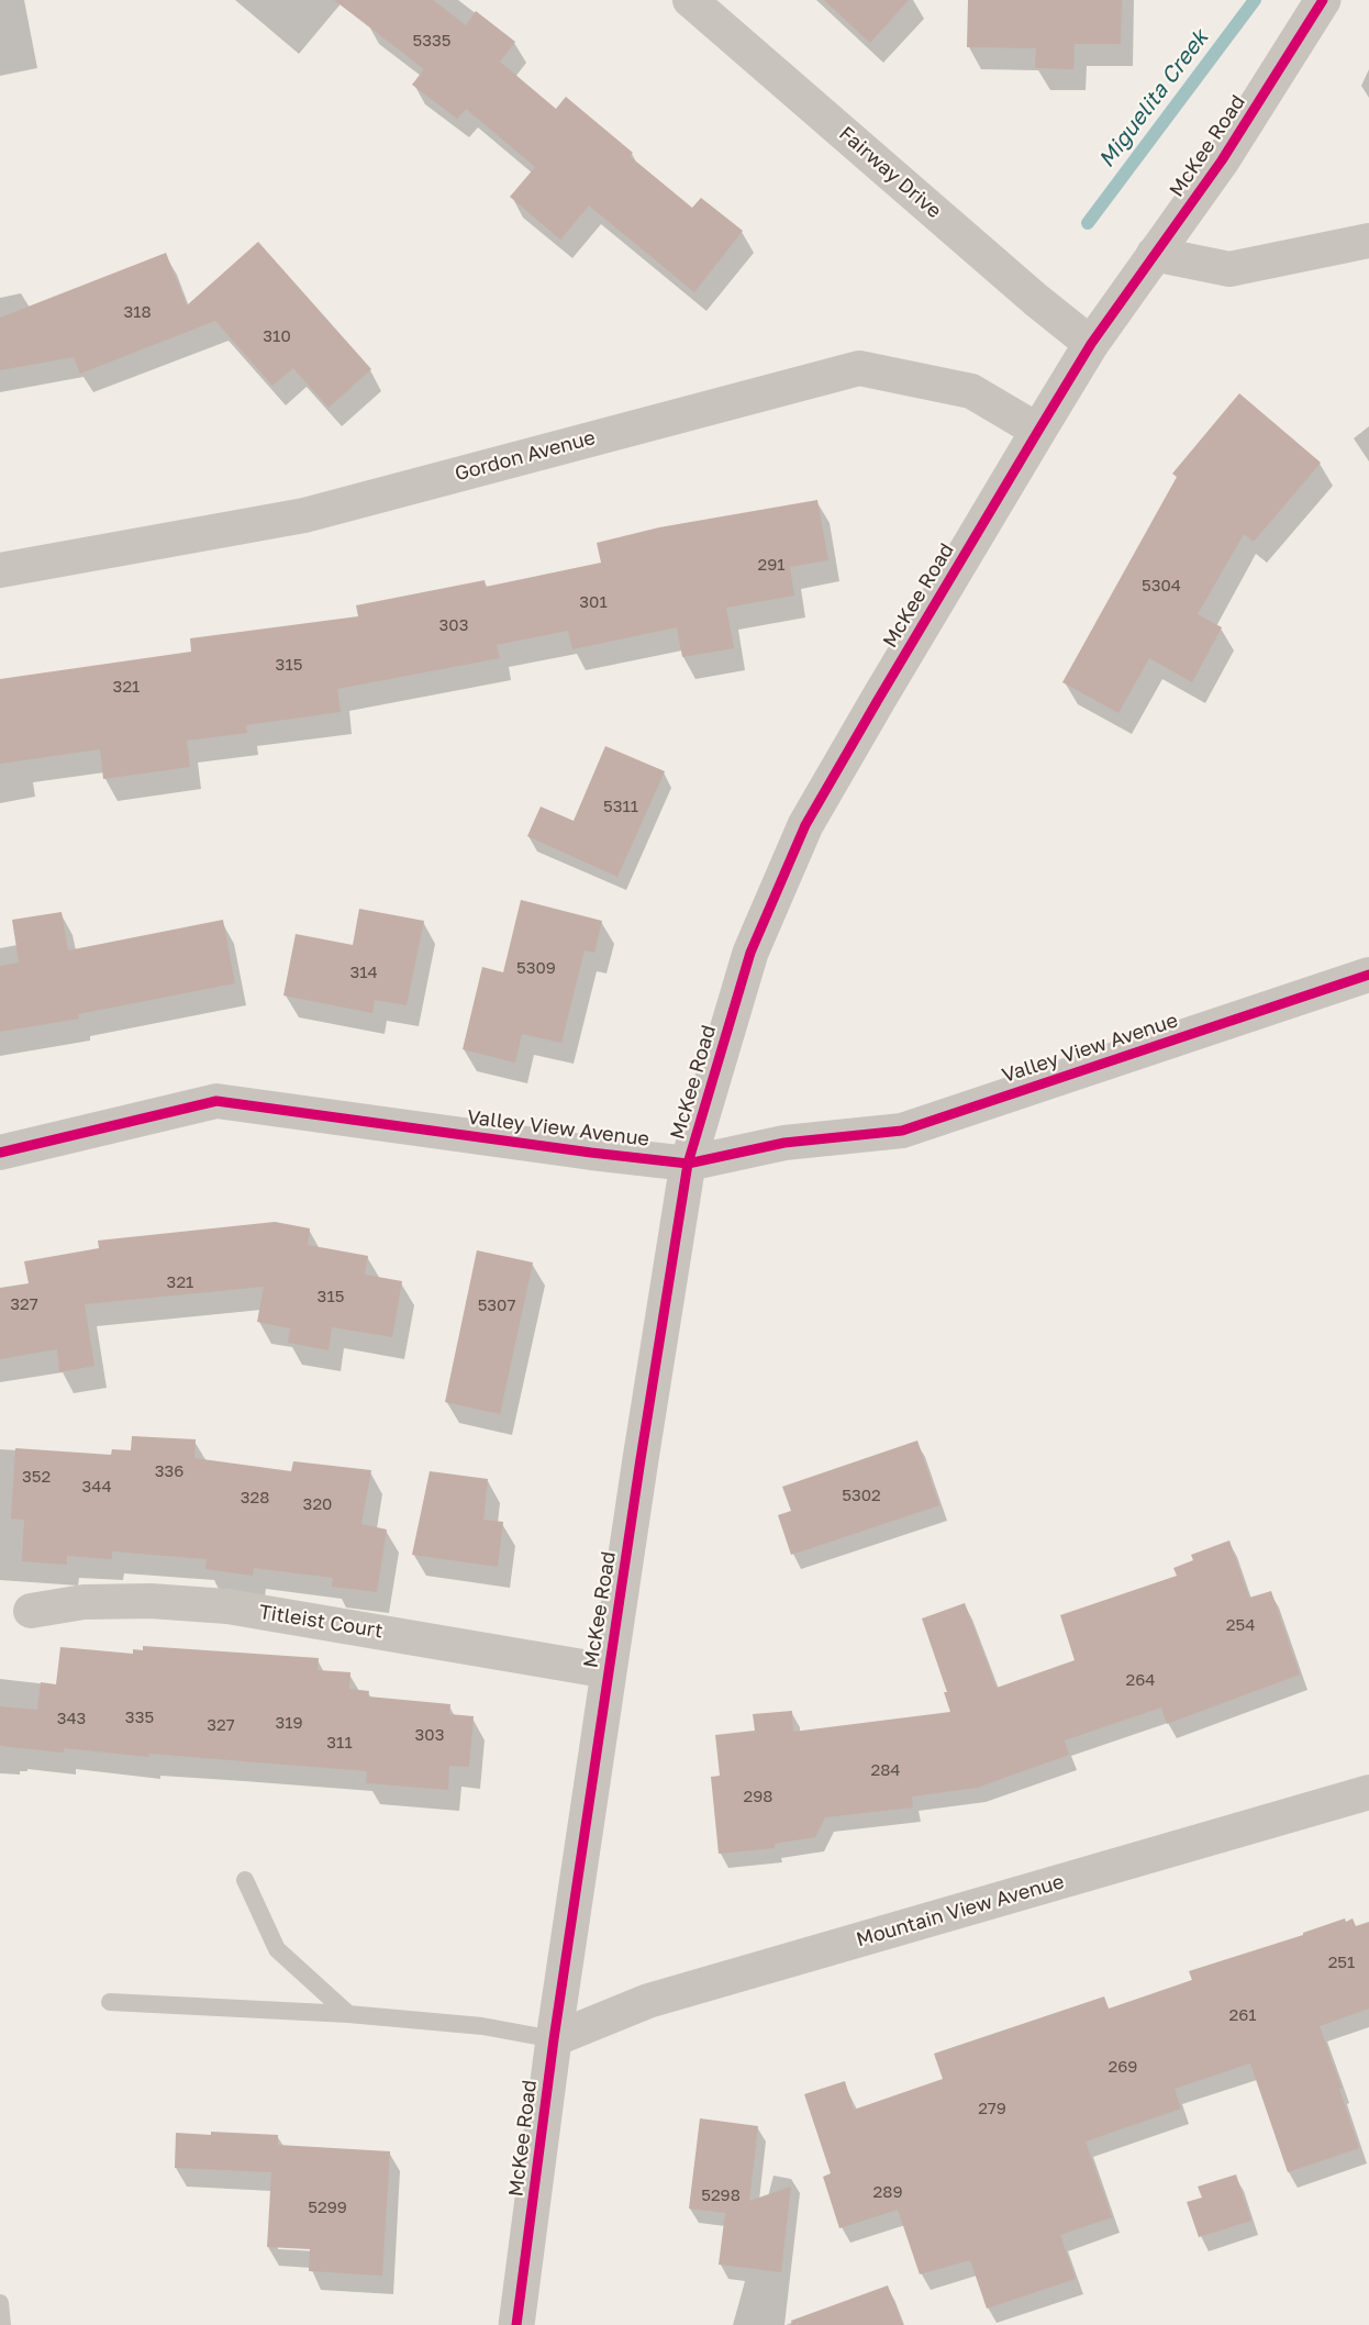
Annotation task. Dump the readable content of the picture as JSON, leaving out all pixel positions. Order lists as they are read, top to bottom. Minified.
{"streets":{"street":["McKee Road","Fairway Drive","Gordon Avenue","Valley View Avenue","Titleist Court","Mountain View Avenue"]},"crossings":[["McKee Road","Fairway Drive"],["McKee Road","Gordon Avenue"],["McKee Road","Valley View Avenue"],["McKee Road","Titleist Court"],["McKee Road","Mountain View Avenue"]],"water":["Miguelita Creek"],"house_numbers":["5335","318","310","291","5304","301","303","315","321","5311","5309","314","321","315","327","5307","336","352","344","5302","328","320","254","264","335","343","319","327","303","311","284","298","251","261","269","279","289","5298","5299"]}
